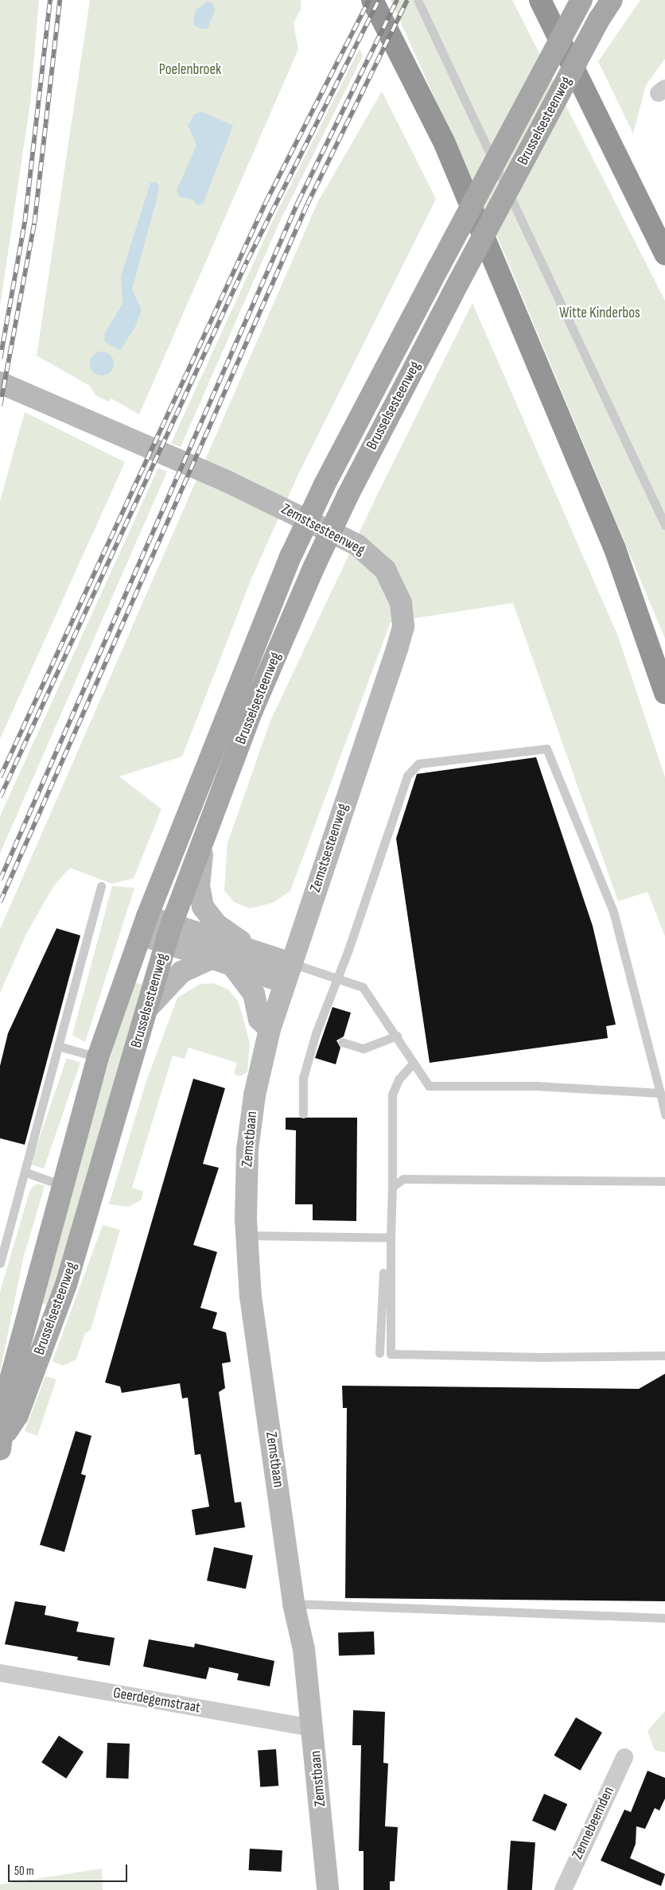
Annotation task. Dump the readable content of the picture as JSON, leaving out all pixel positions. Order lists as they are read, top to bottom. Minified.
{"streets":{"main road":["Brusselsesteenweg"],"street":["Zemstsesteenweg","Zemstbaan","Geerdegemstraat","Zennebeemden"]},"crossings":[["Zemstsesteenweg","Zemstbaan"],["Zemstbaan","Geerdegemstraat"]],"parks":["Poelenbroek","Witte Kinderbos"],"scale_bar":"50 m"}
